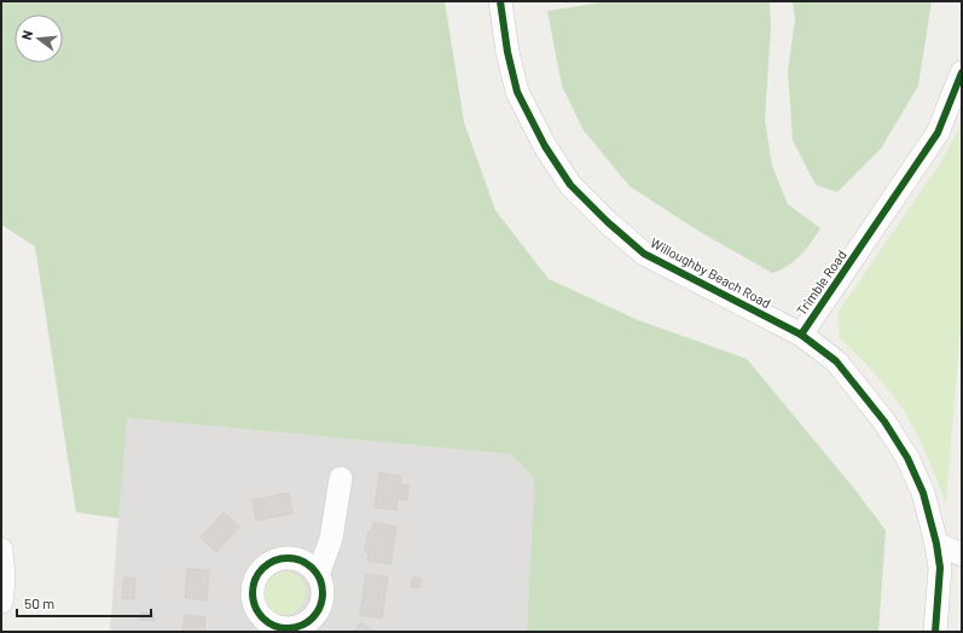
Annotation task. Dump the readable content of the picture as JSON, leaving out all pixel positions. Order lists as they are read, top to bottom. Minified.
{"streets":{"street":["Willoughby Beach Road","Trimble Road"]},"crossings":[["Willoughby Beach Road","Trimble Road"]],"scale_bar":"50 m","north":"left"}
